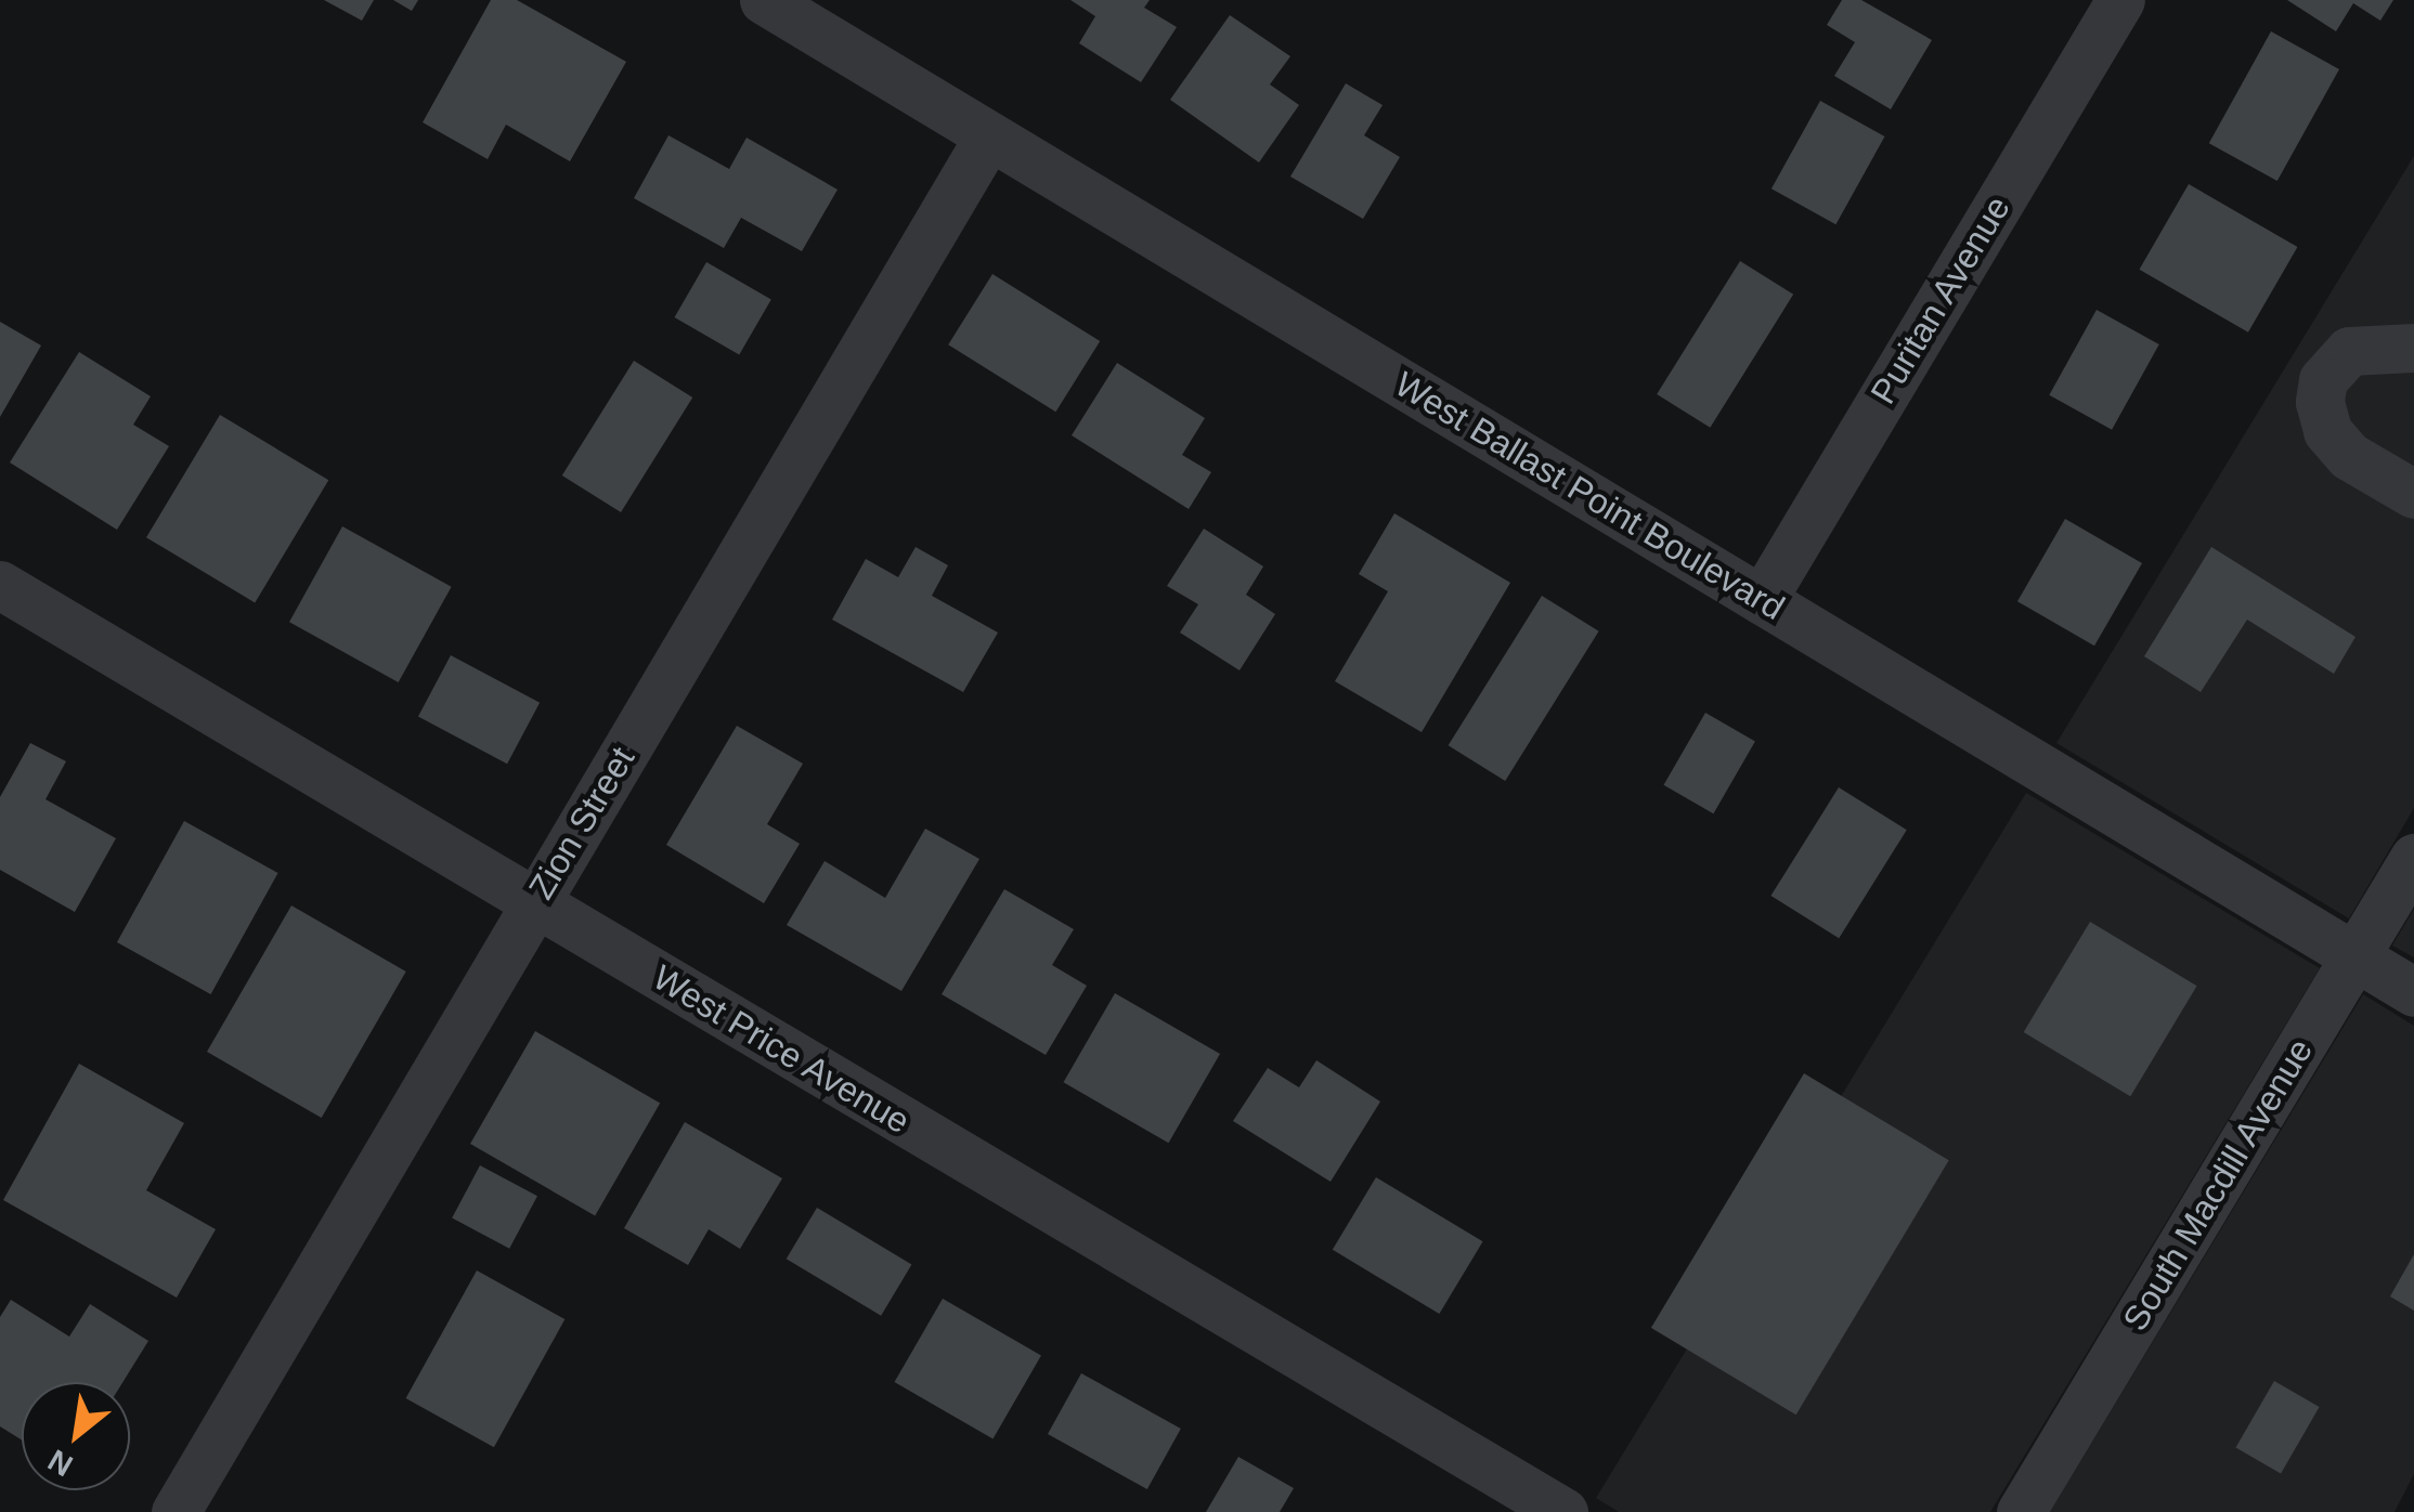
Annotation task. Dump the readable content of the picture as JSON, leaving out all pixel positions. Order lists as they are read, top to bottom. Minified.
{"streets":{"street":["Puritan Avenue","West Ballast Point Boulevard","Zion Street","West Price Avenue","South Macdill Avenue"]},"crossings":[["Puritan Avenue","West Ballast Point Boulevard"],["West Ballast Point Boulevard","Zion Street"],["West Ballast Point Boulevard","South Macdill Avenue"],["Zion Street","West Price Avenue"]],"north":"bottom left"}
